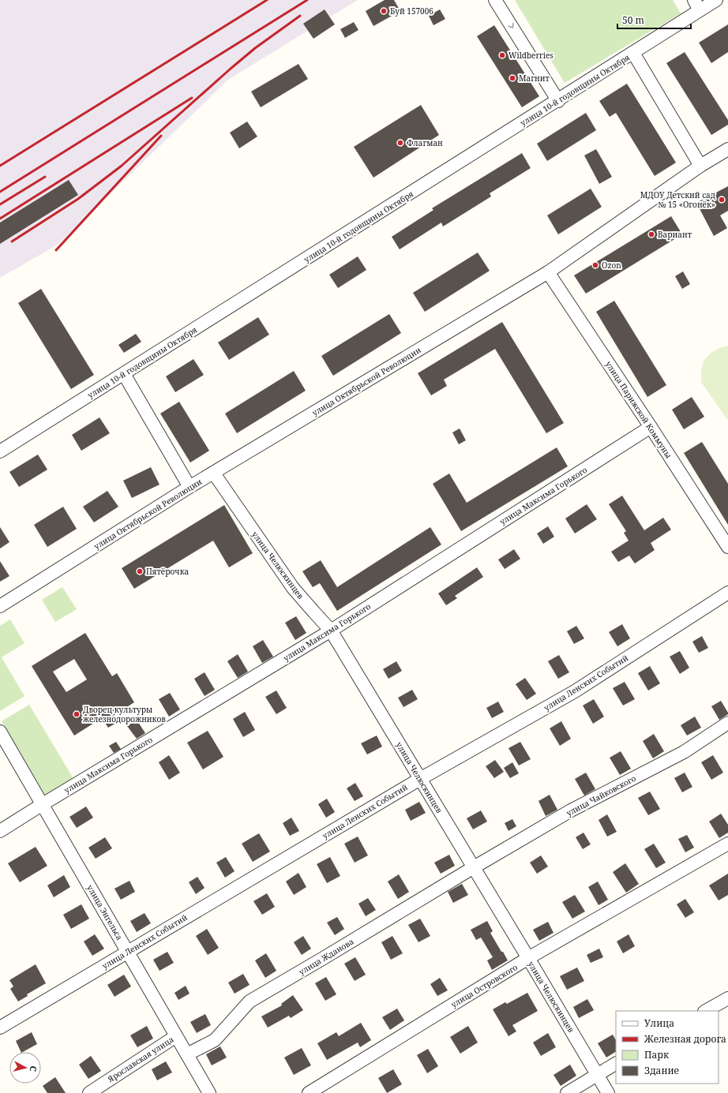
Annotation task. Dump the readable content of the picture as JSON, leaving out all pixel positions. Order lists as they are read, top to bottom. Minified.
{"streets":{"street":["улица 10-й годовщины Октября","улица Октябрьской Революции","улица Парижской Коммуны","улица Максима Горького","улица Челюскинцев","улица Ленских Событий","улица Чайковского","улица Энгельса","улица Жданова","улица Островского","Ярославская улица"]},"crossings":[["улица Октябрьской Революции","улица Парижской Коммуны"],["улица Октябрьской Революции","улица Челюскинцев"],["улица Парижской Коммуны","улица Максима Горького"],["улица Максима Горького","улица Челюскинцев"],["улица Максима Горького","улица Энгельса"],["улица Челюскинцев","улица Ленских Событий"],["улица Челюскинцев","улица Чайковского"],["улица Челюскинцев","улица Жданова"],["улица Челюскинцев","улица Островского"],["улица Ленских Событий","улица Энгельса"],["улица Чайковского","улица Жданова"],["улица Энгельса","улица Жданова"],["улица Энгельса","Ярославская улица"]],"places":["Буй 157006","Wildberries","Магнит","Флагман","МДОУ Детский сад № 15 «Огонёк»","Вариант","Ozon","Пятёрочка","Дворец культуры железнодорожников"],"legend":["Улица","Железная дорога","Парк","Здание"],"scale_bar":"50 m","north":"right"}
